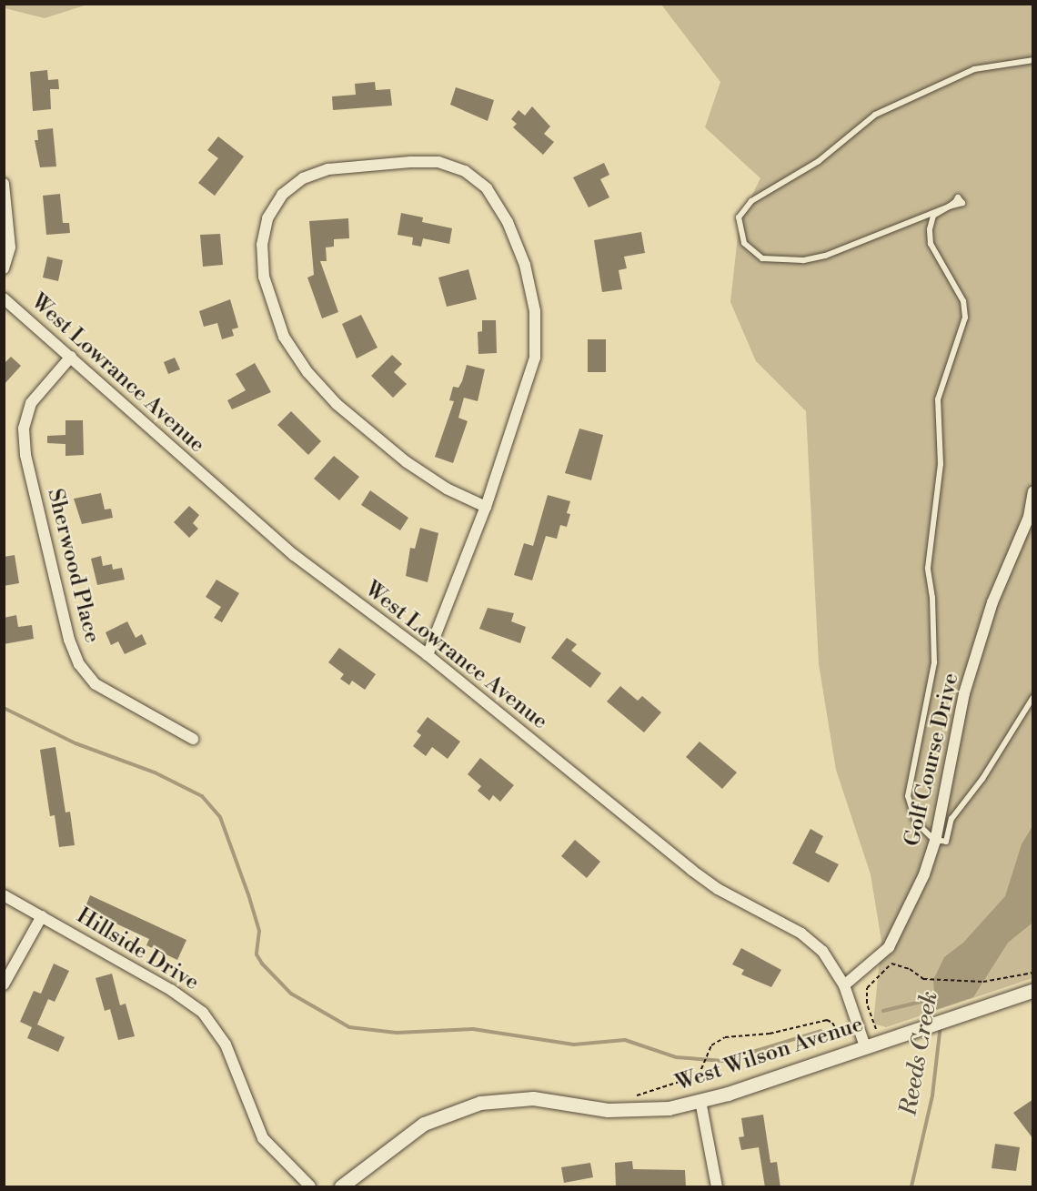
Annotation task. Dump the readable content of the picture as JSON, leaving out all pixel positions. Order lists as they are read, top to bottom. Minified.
{"streets":{"street":["West Lowrance Avenue","Sherwood Place","Golf Course Drive","Hillside Drive","West Wilson Avenue"]},"crossings":[["West Lowrance Avenue","Sherwood Place"],["West Lowrance Avenue","Golf Course Drive"],["West Lowrance Avenue","West Wilson Avenue"]],"water":["Reeds Creek"]}
